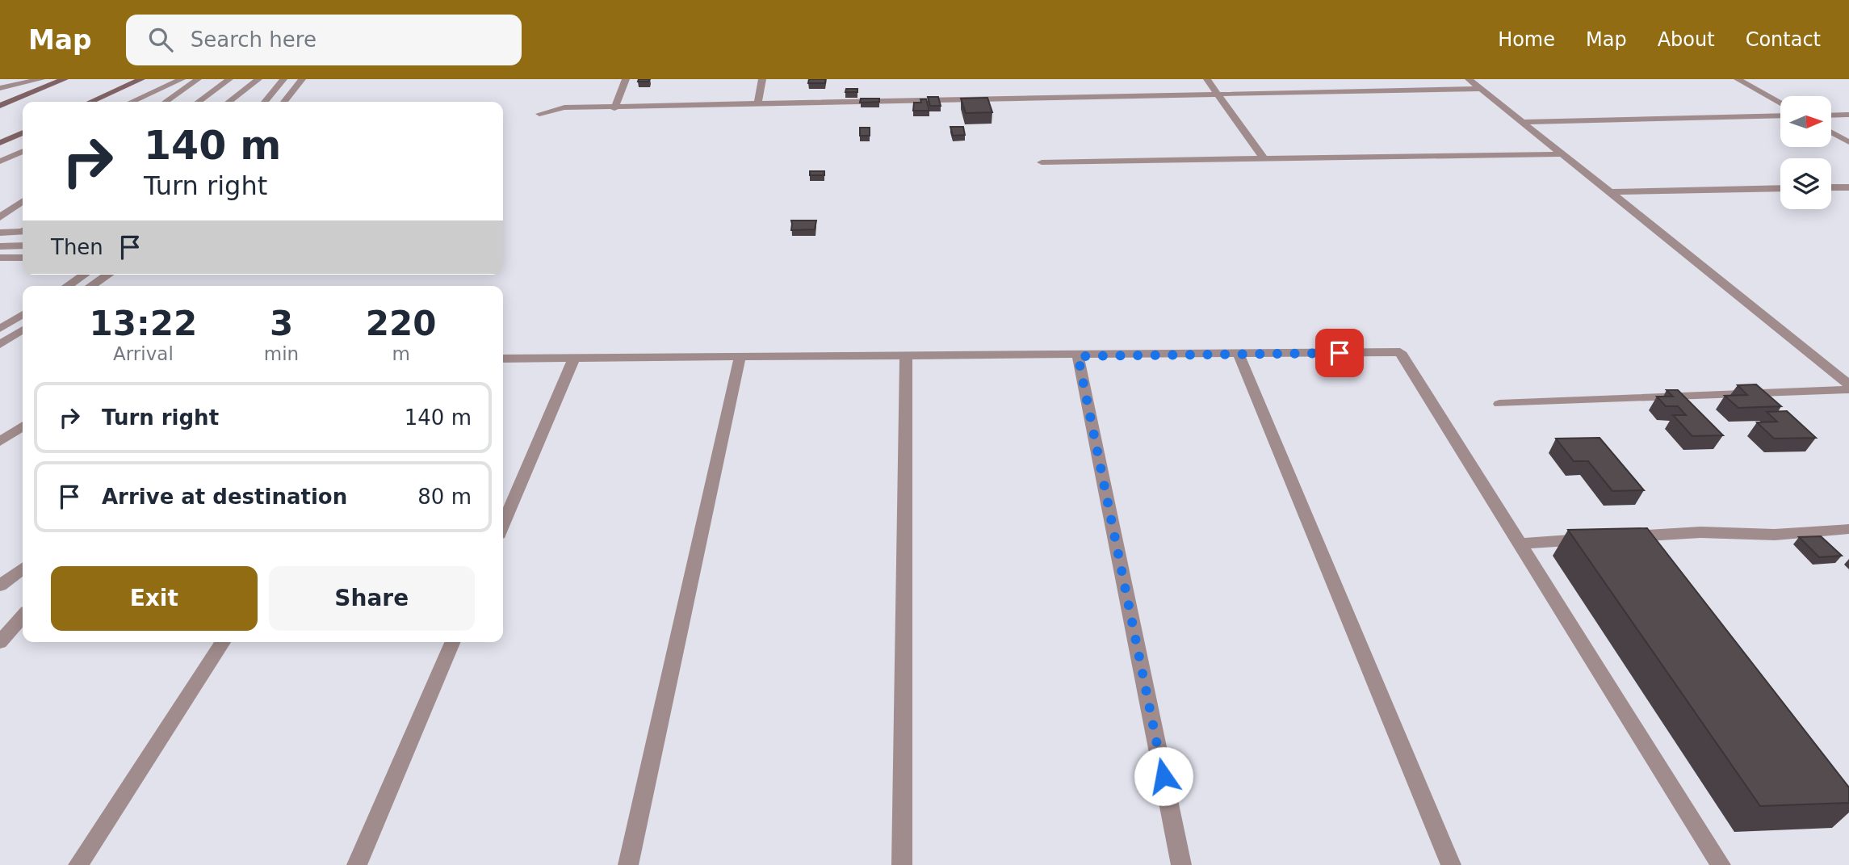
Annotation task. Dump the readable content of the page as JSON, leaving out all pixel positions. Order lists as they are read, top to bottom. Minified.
{"north":"right","page":{"header":"Map","search":"Search here","nav":["Home","Map","About","Contact"],"turn":["140 m","Turn right"],"then":"Then","eta":["13:22","Arrival","3","min","220","m"],"list":[{"name":"Turn right","value":"140 m"},{"name":"Arrive at destination","value":"80 m"}],"buttons":["Exit","Share"]}}
